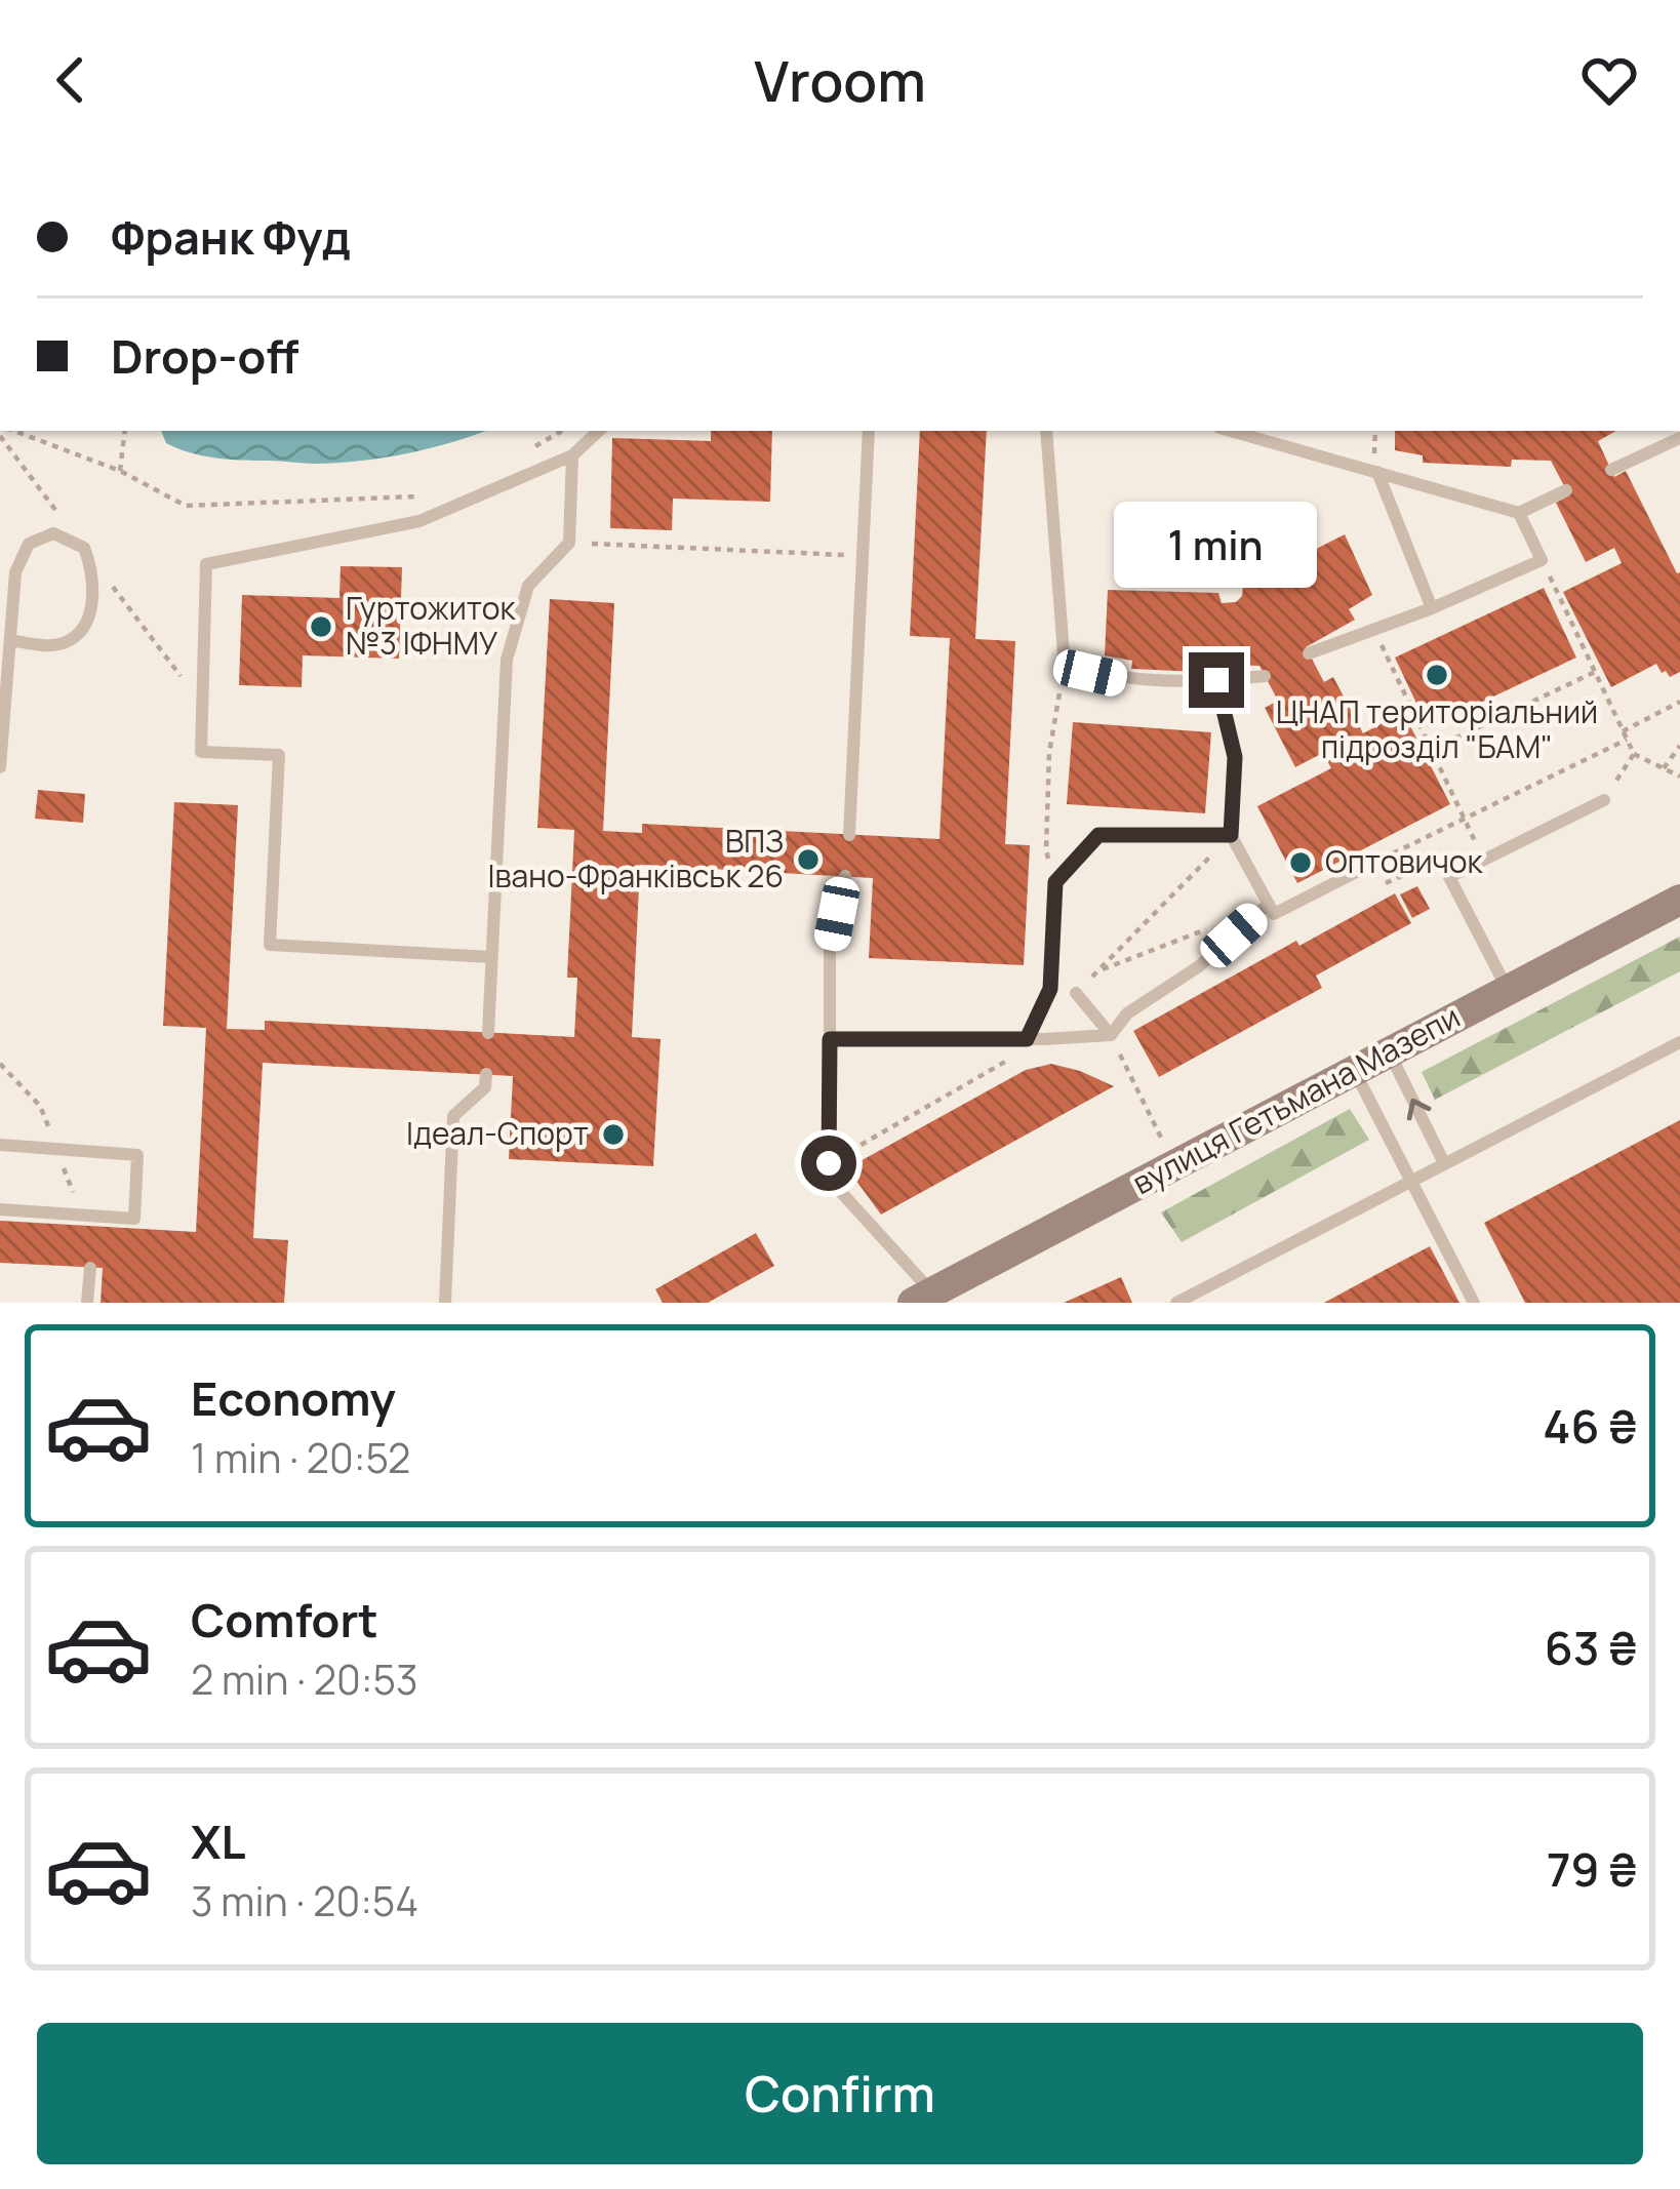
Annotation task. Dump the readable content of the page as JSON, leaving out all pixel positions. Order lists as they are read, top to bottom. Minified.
{"streets":{"main road":["вулиця Гетьмана Мазепи"]},"places":["Гуртожиток №3 ІФНМУ","ЦНАП територіальний підрозділ \"БАМ\"","ВПЗ Івано-Франківськ 26","Оптовичок","Ідеал-Спорт"],"page":{"header":"Vroom","banner":["Франк Фуд","Drop-off"],"bubble":"1 min","list":[{"name":"Economy","note":"1 min · 20:52","value":"46 ₴"},{"name":"Comfort","note":"2 min · 20:53","value":"63 ₴"},{"name":"XL","note":"3 min · 20:54","value":"79 ₴"}],"buttons":"Confirm"}}
